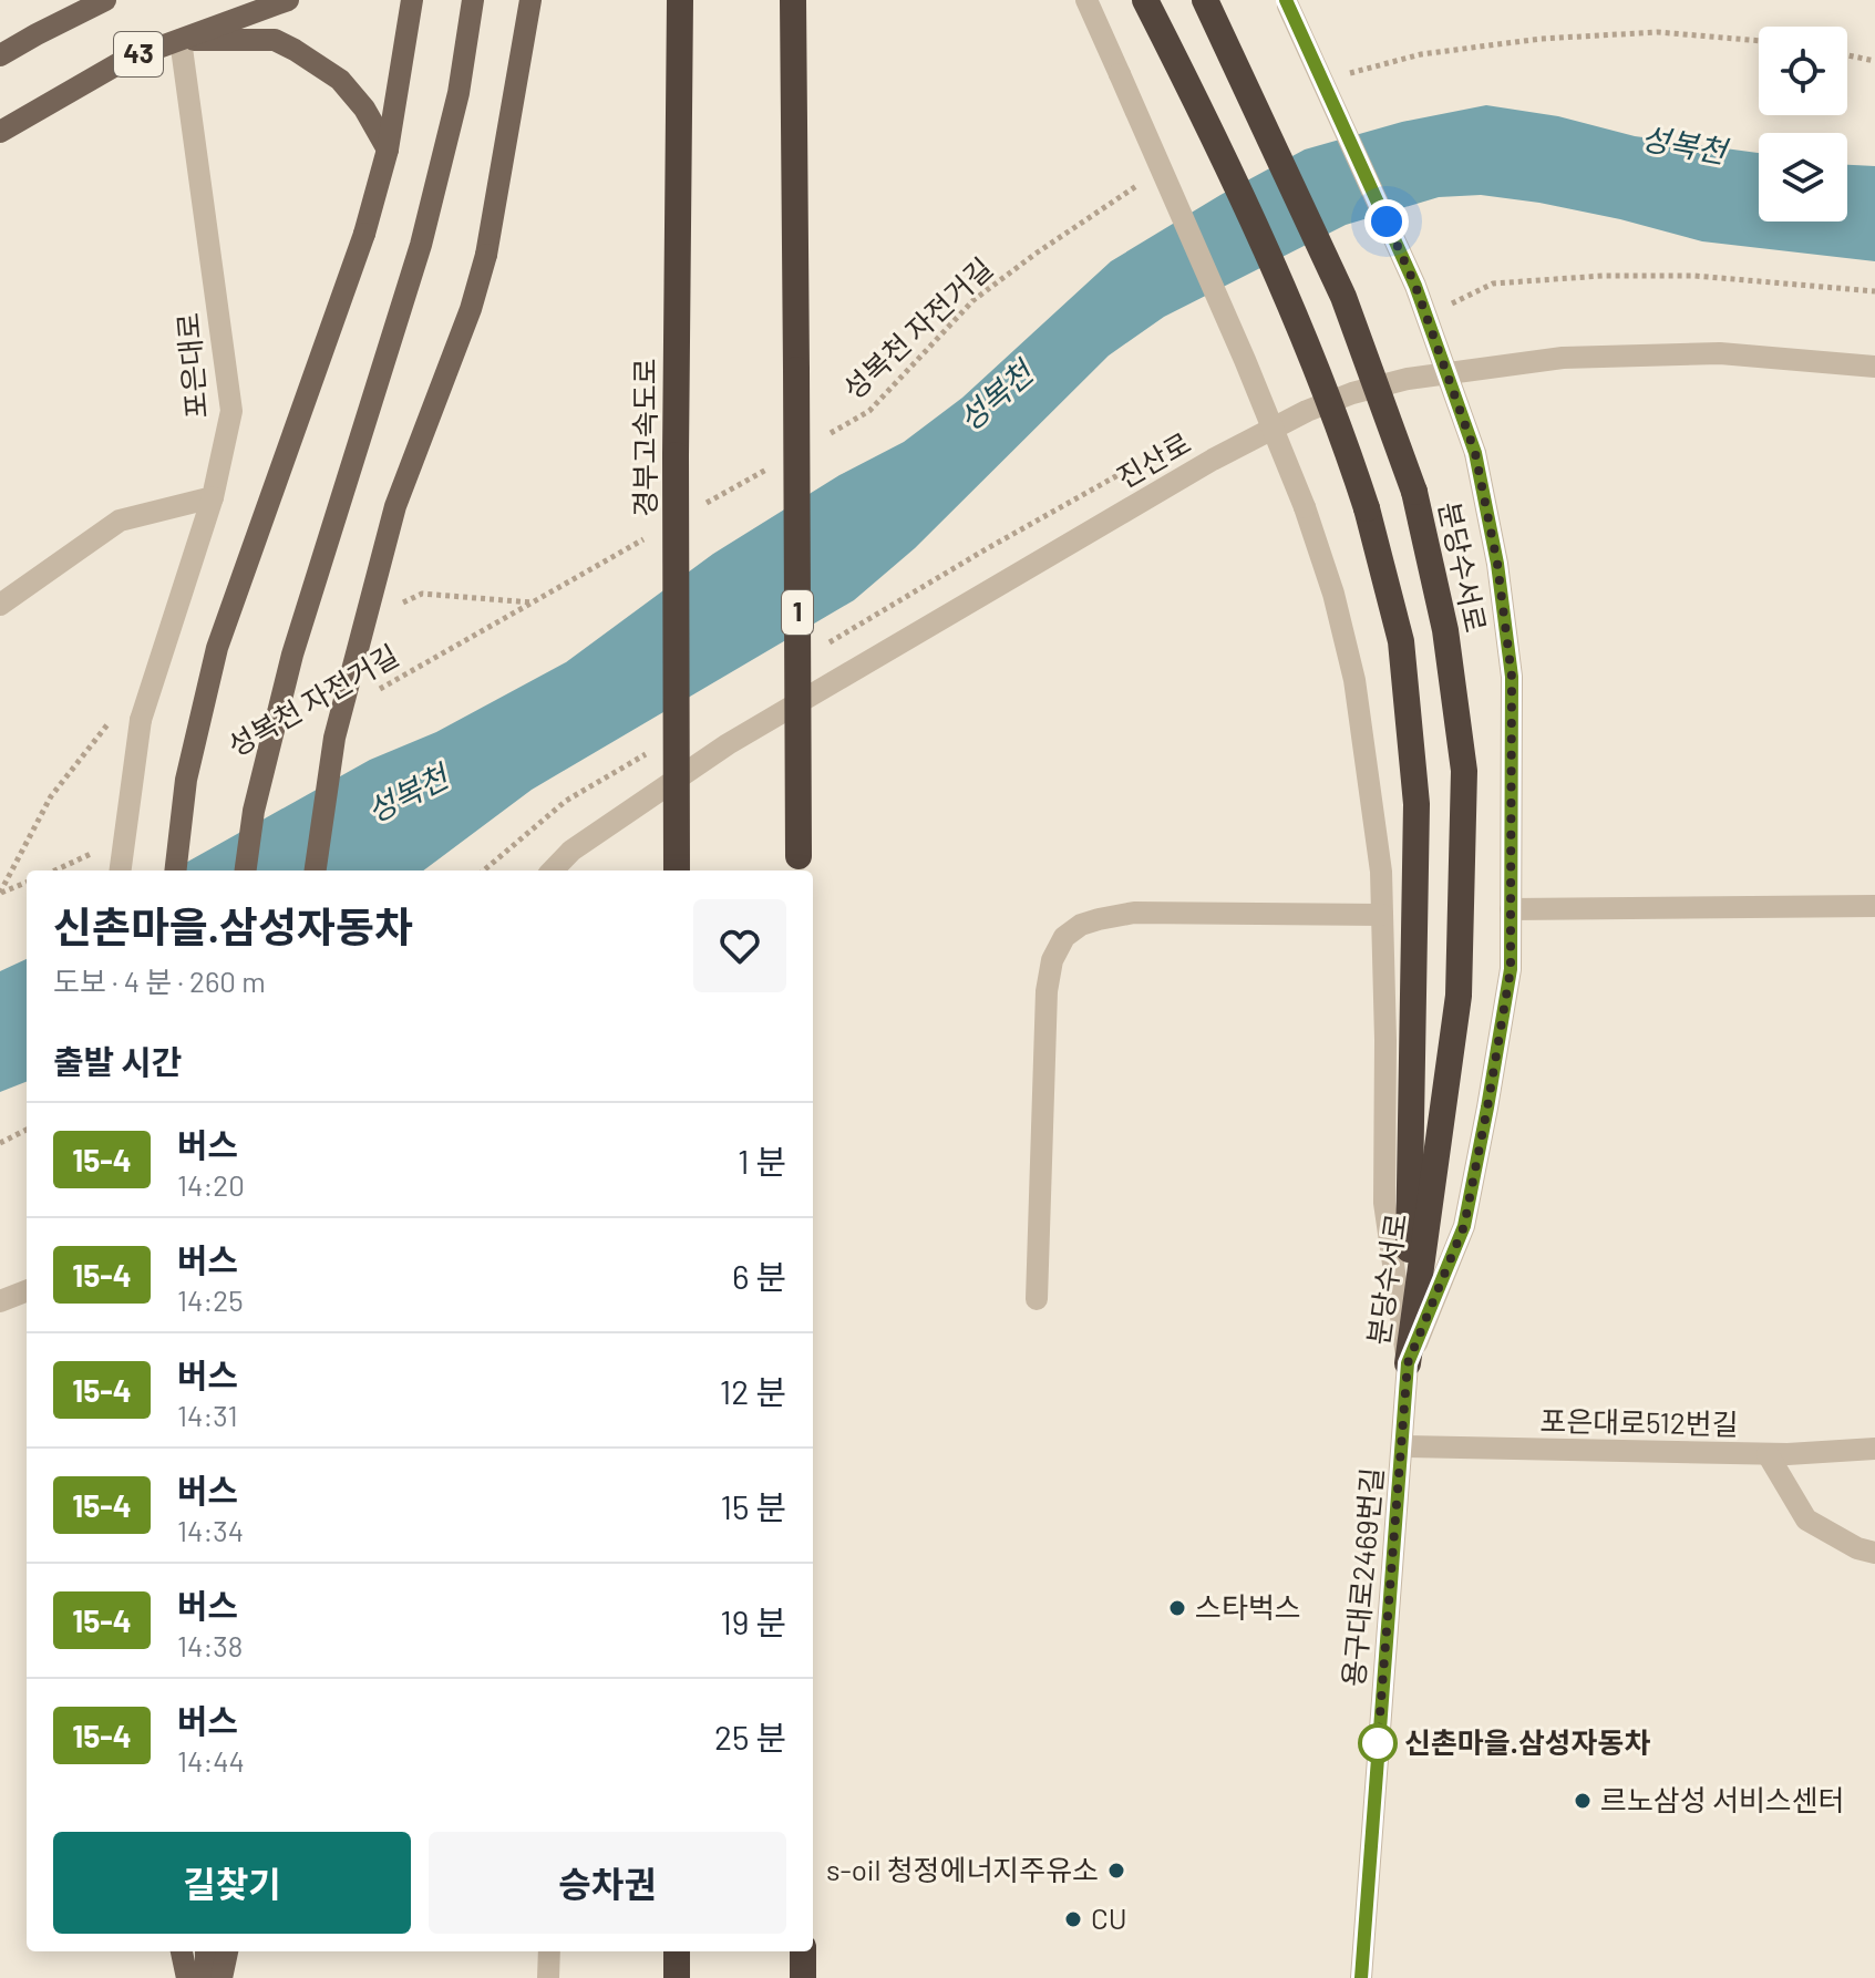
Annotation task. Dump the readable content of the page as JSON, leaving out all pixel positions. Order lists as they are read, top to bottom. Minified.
{"streets":{"highway":["경부고속도로","분당수서로","1"],"main road":["43"],"street":["포은대로","진산로","포은대로512번길","용구대로2469번길"],"path":["성복천 자전거길"]},"crossings":[["43","포은대로"],["분당수서로","용구대로2469번길"],["포은대로512번길","용구대로2469번길"]],"water":["성복천"],"places":["스타벅스","신촌마을.삼성자동차","르노삼성 서비스센터","s-oil 청정에너지주유소","CU"],"lines":["bus line 15-4"],"page":{"heading":[["신촌마을.삼성자동차","도보 · 4 분 · 260 m"],"출발 시간"],"list":[{"mark":"15-4","name":"버스","note":"14:20","value":"1 분"},{"mark":"15-4","name":"버스","note":"14:25","value":"6 분"},{"mark":"15-4","name":"버스","note":"14:31","value":"12 분"},{"mark":"15-4","name":"버스","note":"14:34","value":"15 분"},{"mark":"15-4","name":"버스","note":"14:38","value":"19 분"},{"mark":"15-4","name":"버스","note":"14:44","value":"25 분"}],"buttons":["길찾기","승차권"]}}
